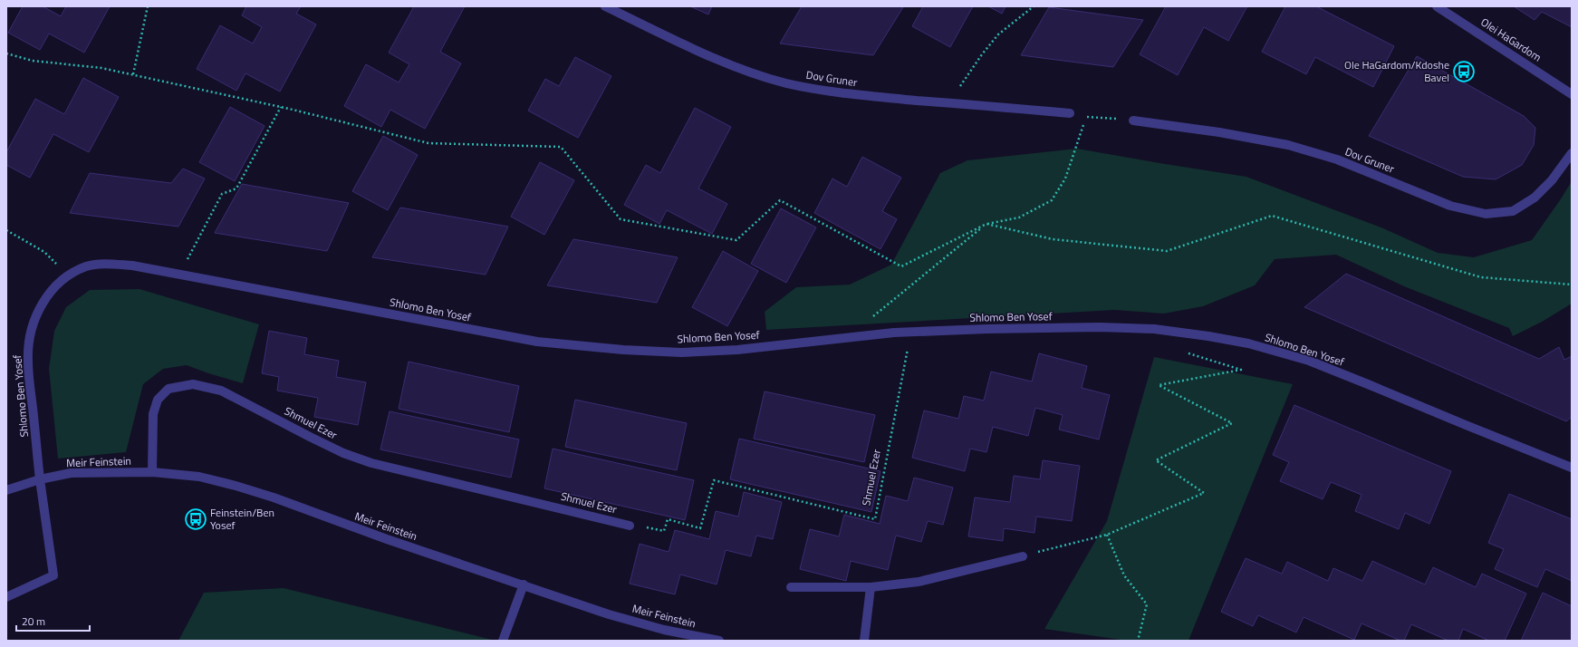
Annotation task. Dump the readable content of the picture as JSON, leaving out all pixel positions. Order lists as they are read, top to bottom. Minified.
{"streets":{"street":["Olei HaGardom","Dov Gruner","Shlomo Ben Yosef","Shmuel Ezer","Meir Feinstein"]},"crossings":[["Shlomo Ben Yosef","Shmuel Ezer"],["Shlomo Ben Yosef","Meir Feinstein"],["Shmuel Ezer","Meir Feinstein"]],"places":{"bus stop":["Ole HaGardom/Kdoshe Bavel","Feinstein/Ben Yosef"]},"scale_bar":"20 m"}
